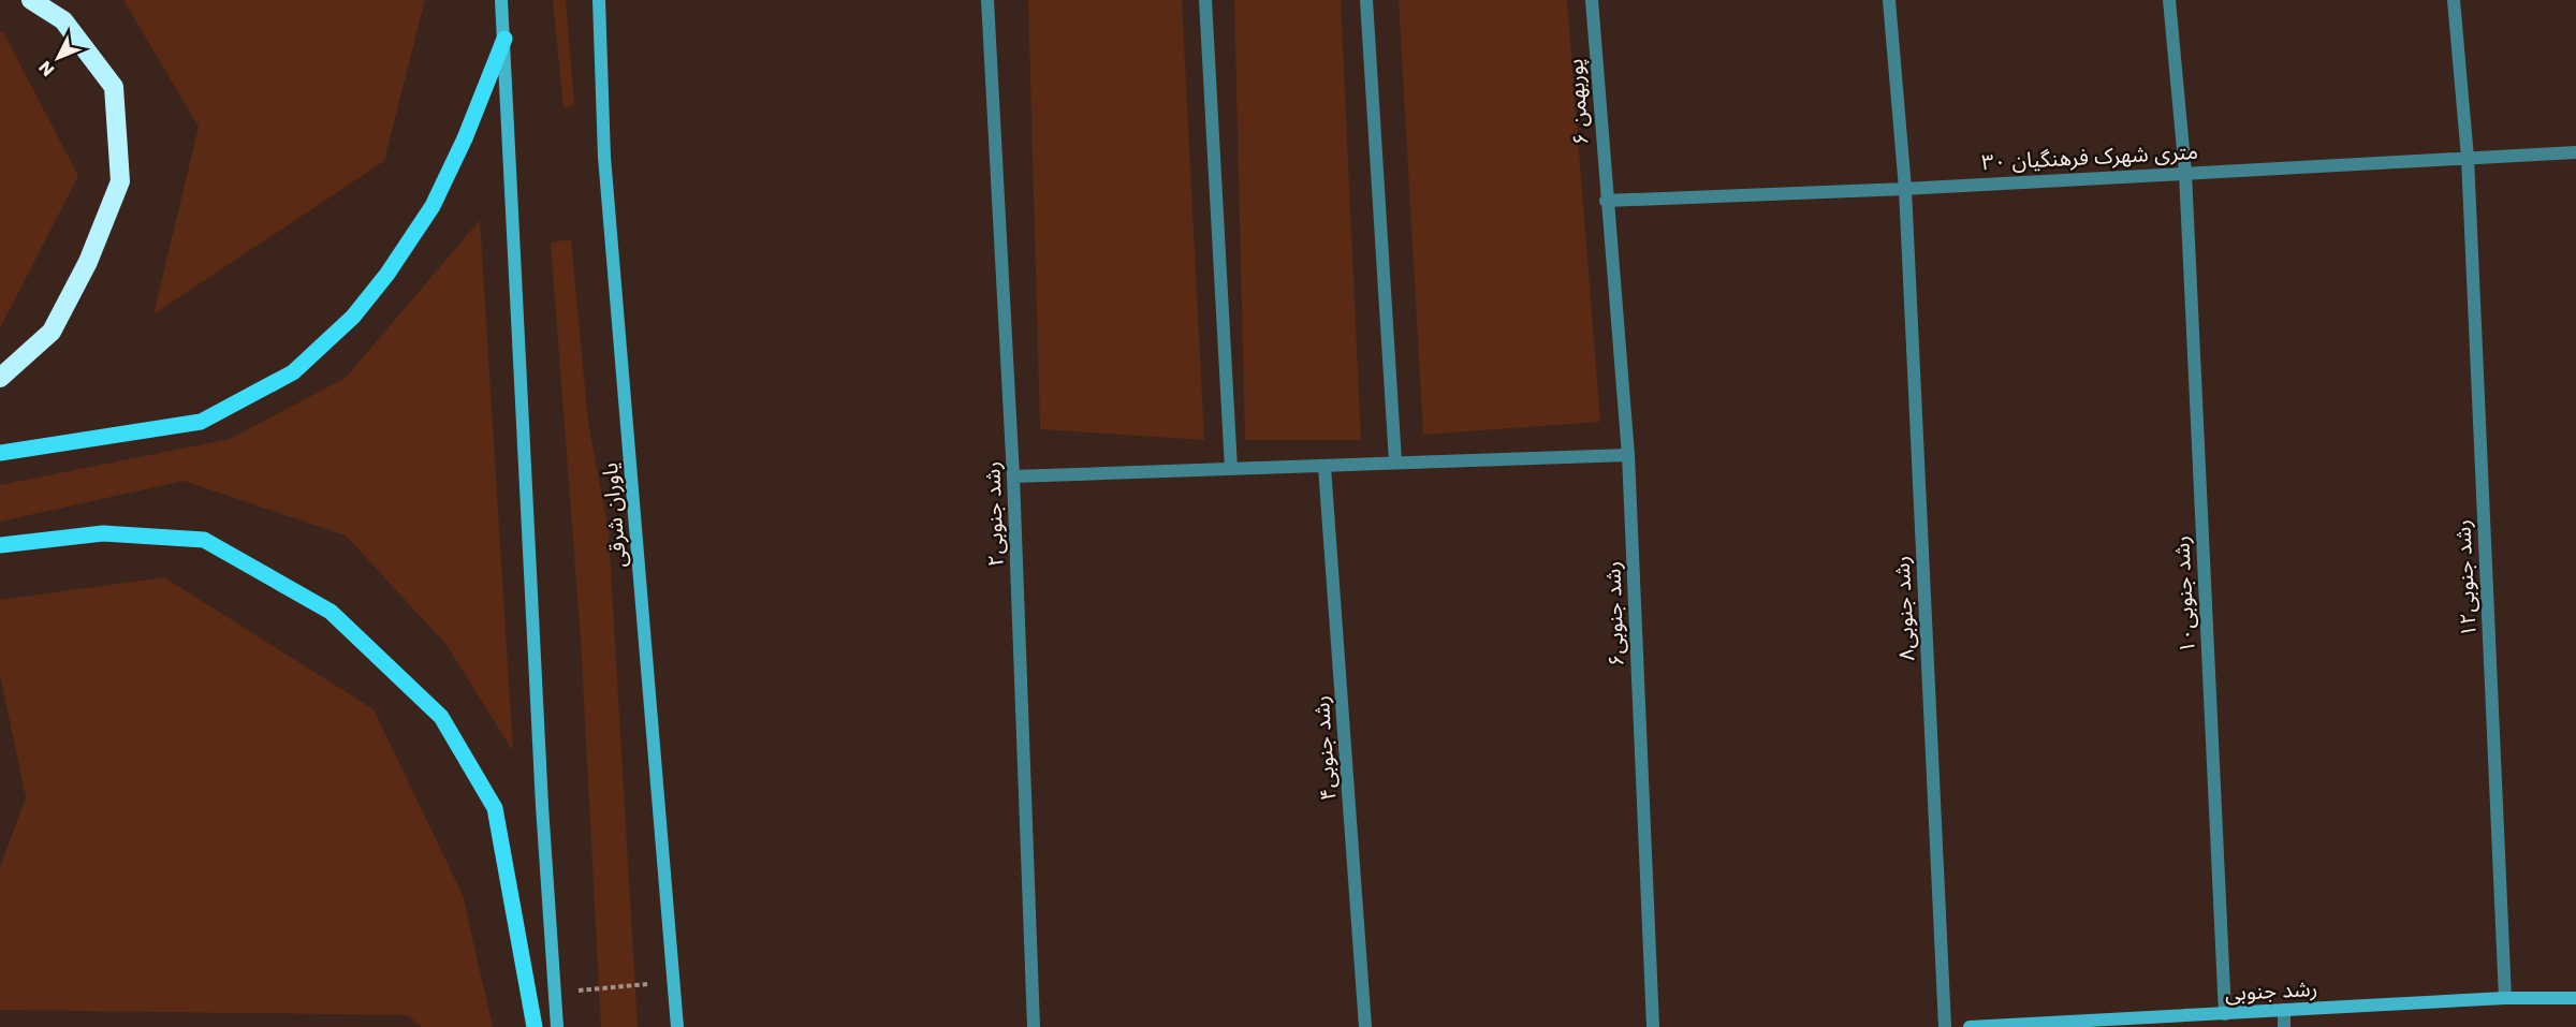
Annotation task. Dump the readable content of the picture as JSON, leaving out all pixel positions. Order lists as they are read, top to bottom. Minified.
{"streets":{"main road":["یاوران شرقی","رشد جنوبی"],"street":["پوربهمن ۶","۳۰ متری شهرک فرهنگیان","رشد جنوبی۲","رشد جنوبی۱۲","رشد جنوبی۱۰","رشد جنوبی۸","رشد جنوبی۶","رشد جنوبی۴"]},"crossings":[["پوربهمن ۶","۳۰ متری شهرک فرهنگیان"],["پوربهمن ۶","رشد جنوبی۶"],["۳۰ متری شهرک فرهنگیان","رشد جنوبی۱۲"],["۳۰ متری شهرک فرهنگیان","رشد جنوبی۱۰"],["۳۰ متری شهرک فرهنگیان","رشد جنوبی۸"],["۳۰ متری شهرک فرهنگیان","رشد جنوبی۶"],["رشد جنوبی۱۲","رشد جنوبی"],["رشد جنوبی۱۰","رشد جنوبی"]],"north":"bottom left"}
